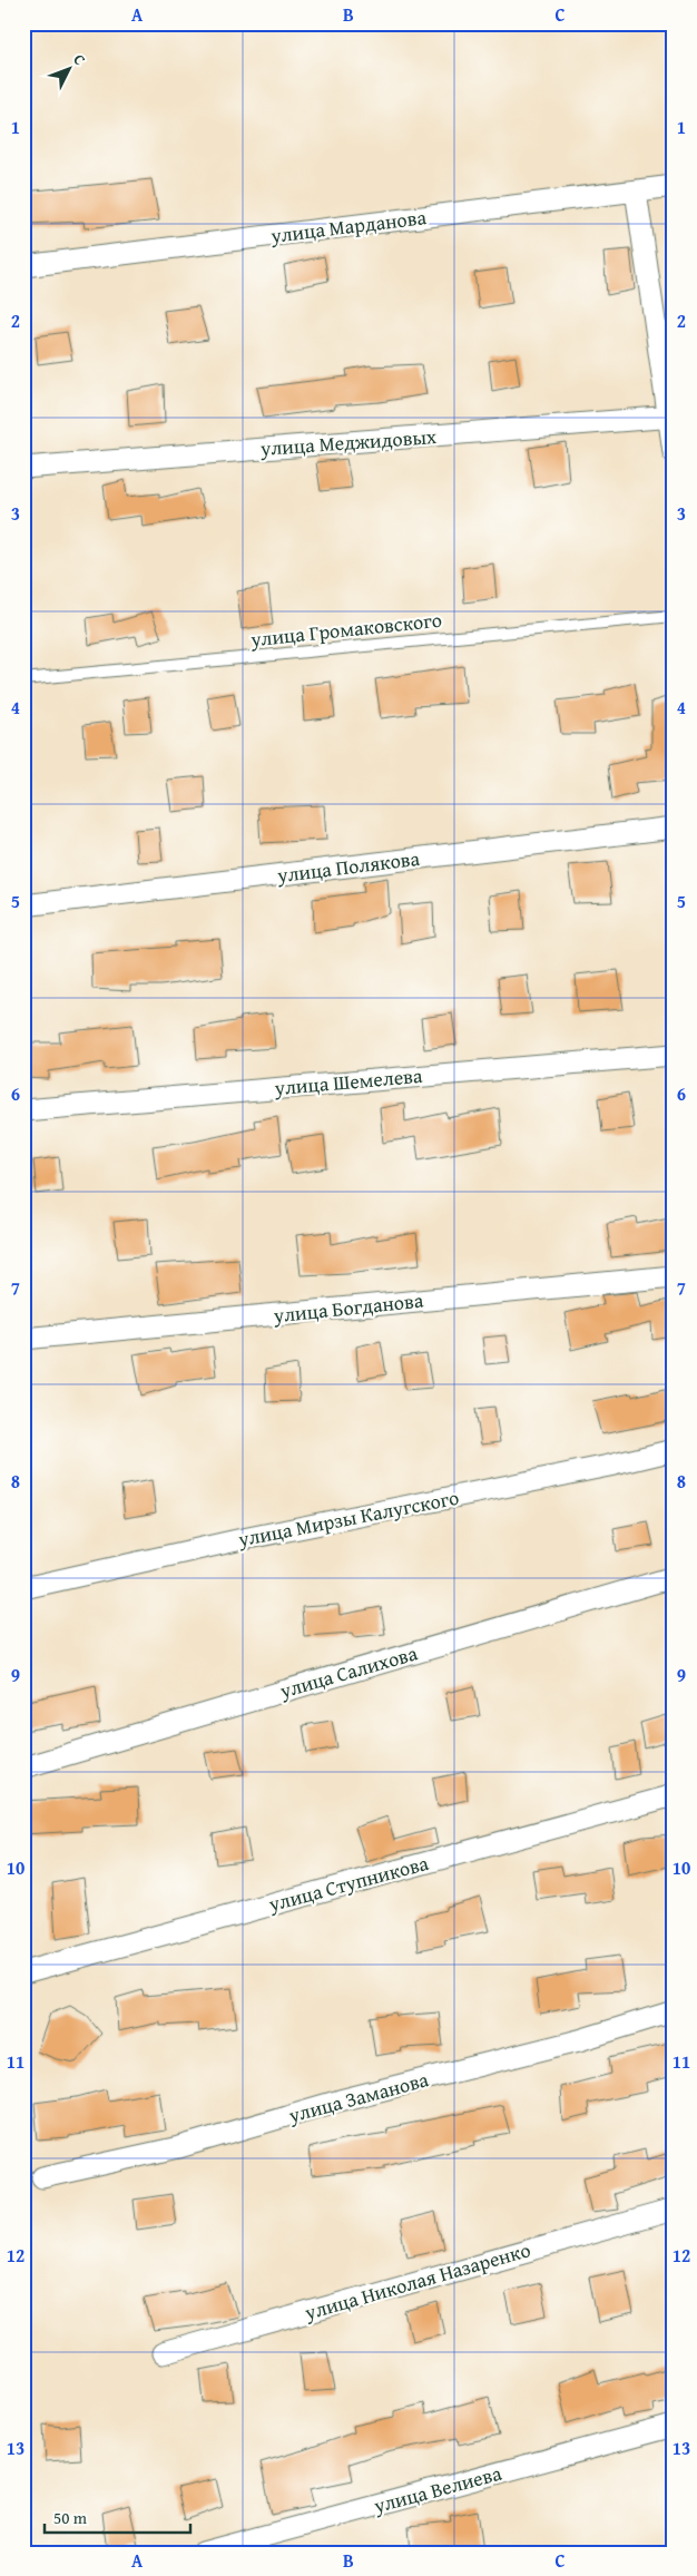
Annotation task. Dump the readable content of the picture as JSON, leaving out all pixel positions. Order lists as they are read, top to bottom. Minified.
{"streets":{"street":["улица Марданова","улица Меджидовых","улица Полякова","улица Шемелева","улица Богданова","улица Мирзы Калугского","улица Салихова","улица Ступникова","улица Заманова","улица Николая Назаренко","улица Велиева"],"lane":["улица Громаковского"]},"scale_bar":"50 m","north":"top right","grid":{"columns":["A","B","C"],"rows":["1","2","3","4","5","6","7","8","9","10","11","12","13"]}}
